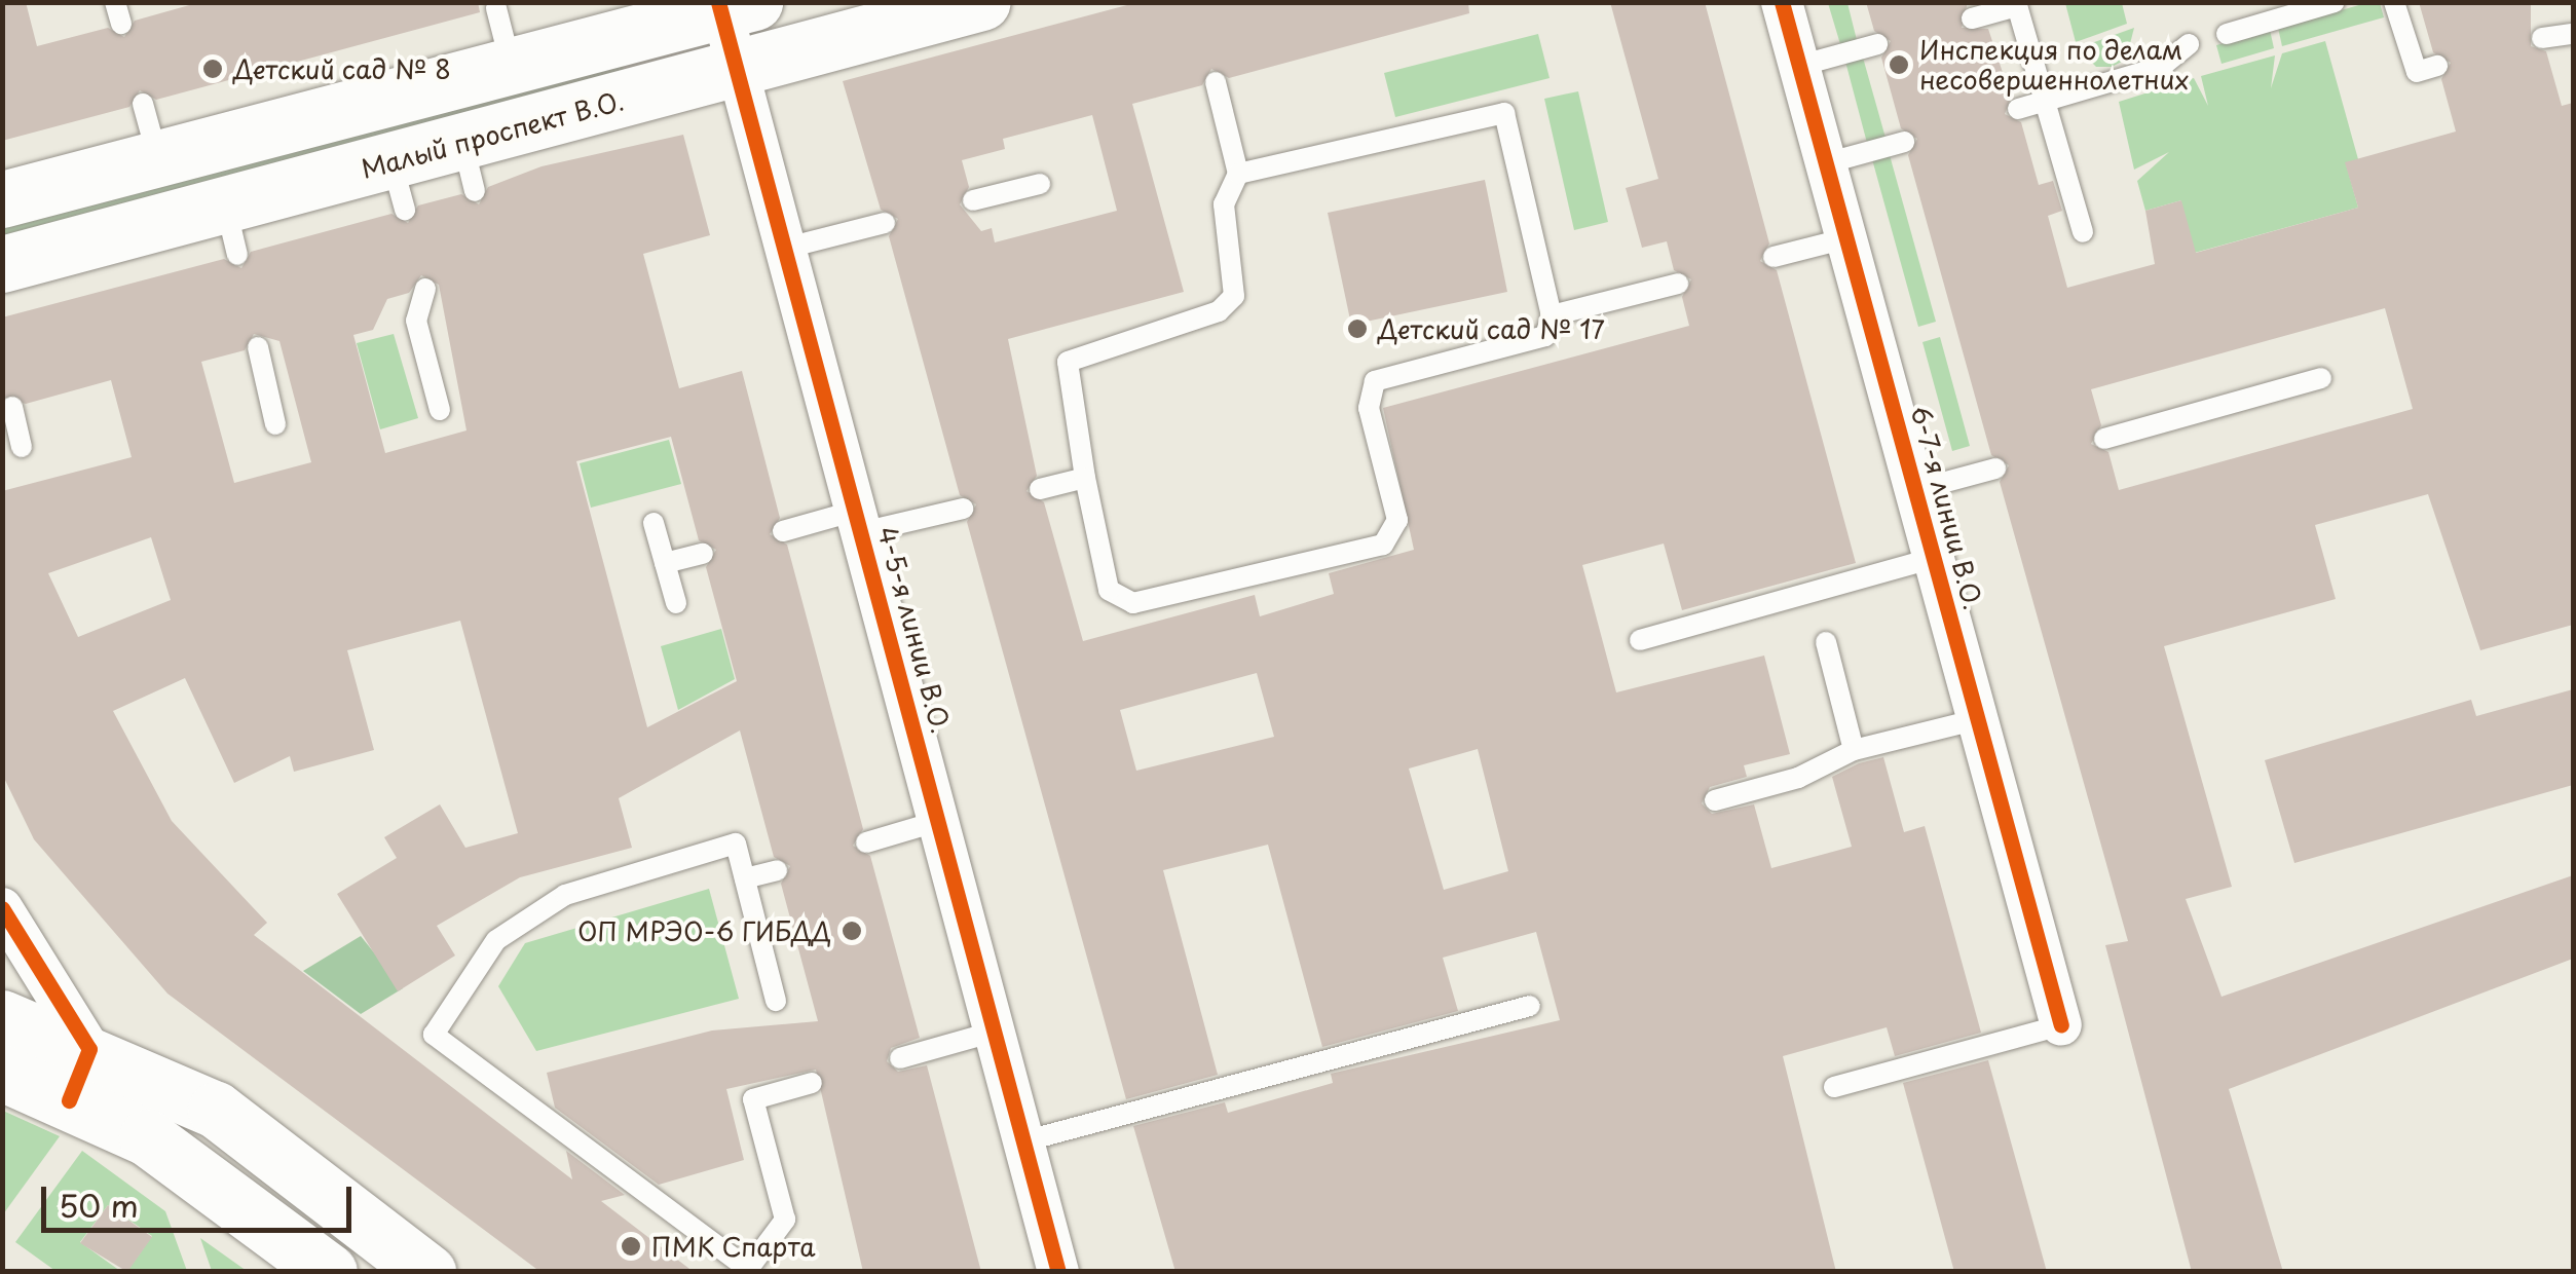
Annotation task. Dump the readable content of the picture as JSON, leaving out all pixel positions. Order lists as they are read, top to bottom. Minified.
{"streets":{"main road":["Малый проспект В.О."],"street":["6-7-я линии В.О.","4-5-я линии В.О."]},"crossings":[["Малый проспект В.О.","4-5-я линии В.О."]],"places":["Инспекция по делам несовершеннолетних","Детский сад № 8","Детский сад № 17","ОП МРЭО-6 ГИБДД","ПМК Спарта"],"scale_bar":"50 m"}
